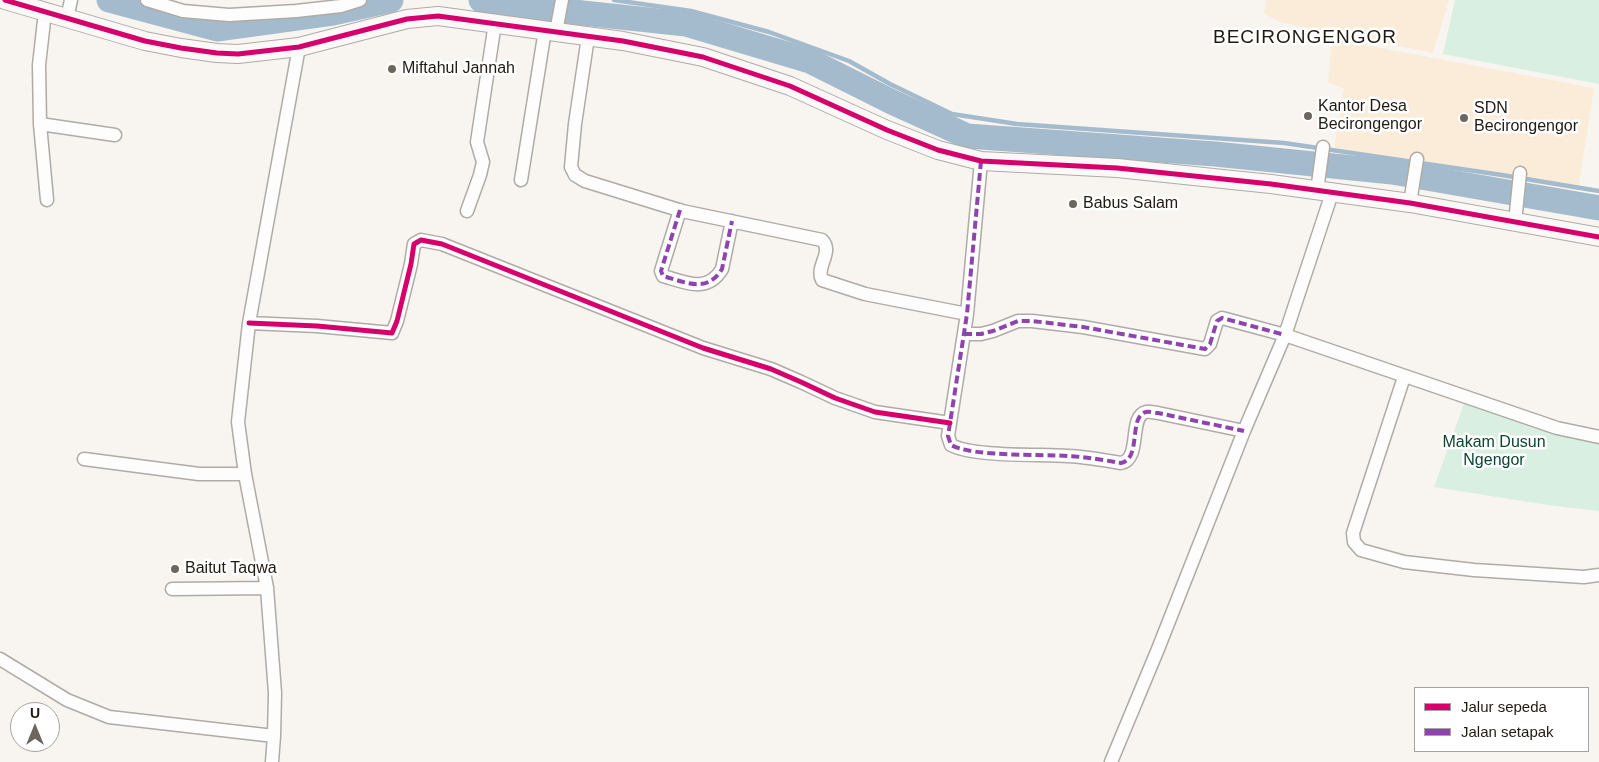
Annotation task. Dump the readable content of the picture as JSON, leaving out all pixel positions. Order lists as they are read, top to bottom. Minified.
{"districts":["BECIRONGENGOR"],"parks":["Makam Dusun Ngengor"],"places":["Miftahul Jannah","Kantor Desa Becirongengor","SDN Becirongengor","Babus Salam","Baitut Taqwa"],"legend":["Jalur sepeda","Jalan setapak"],"north":"top"}
